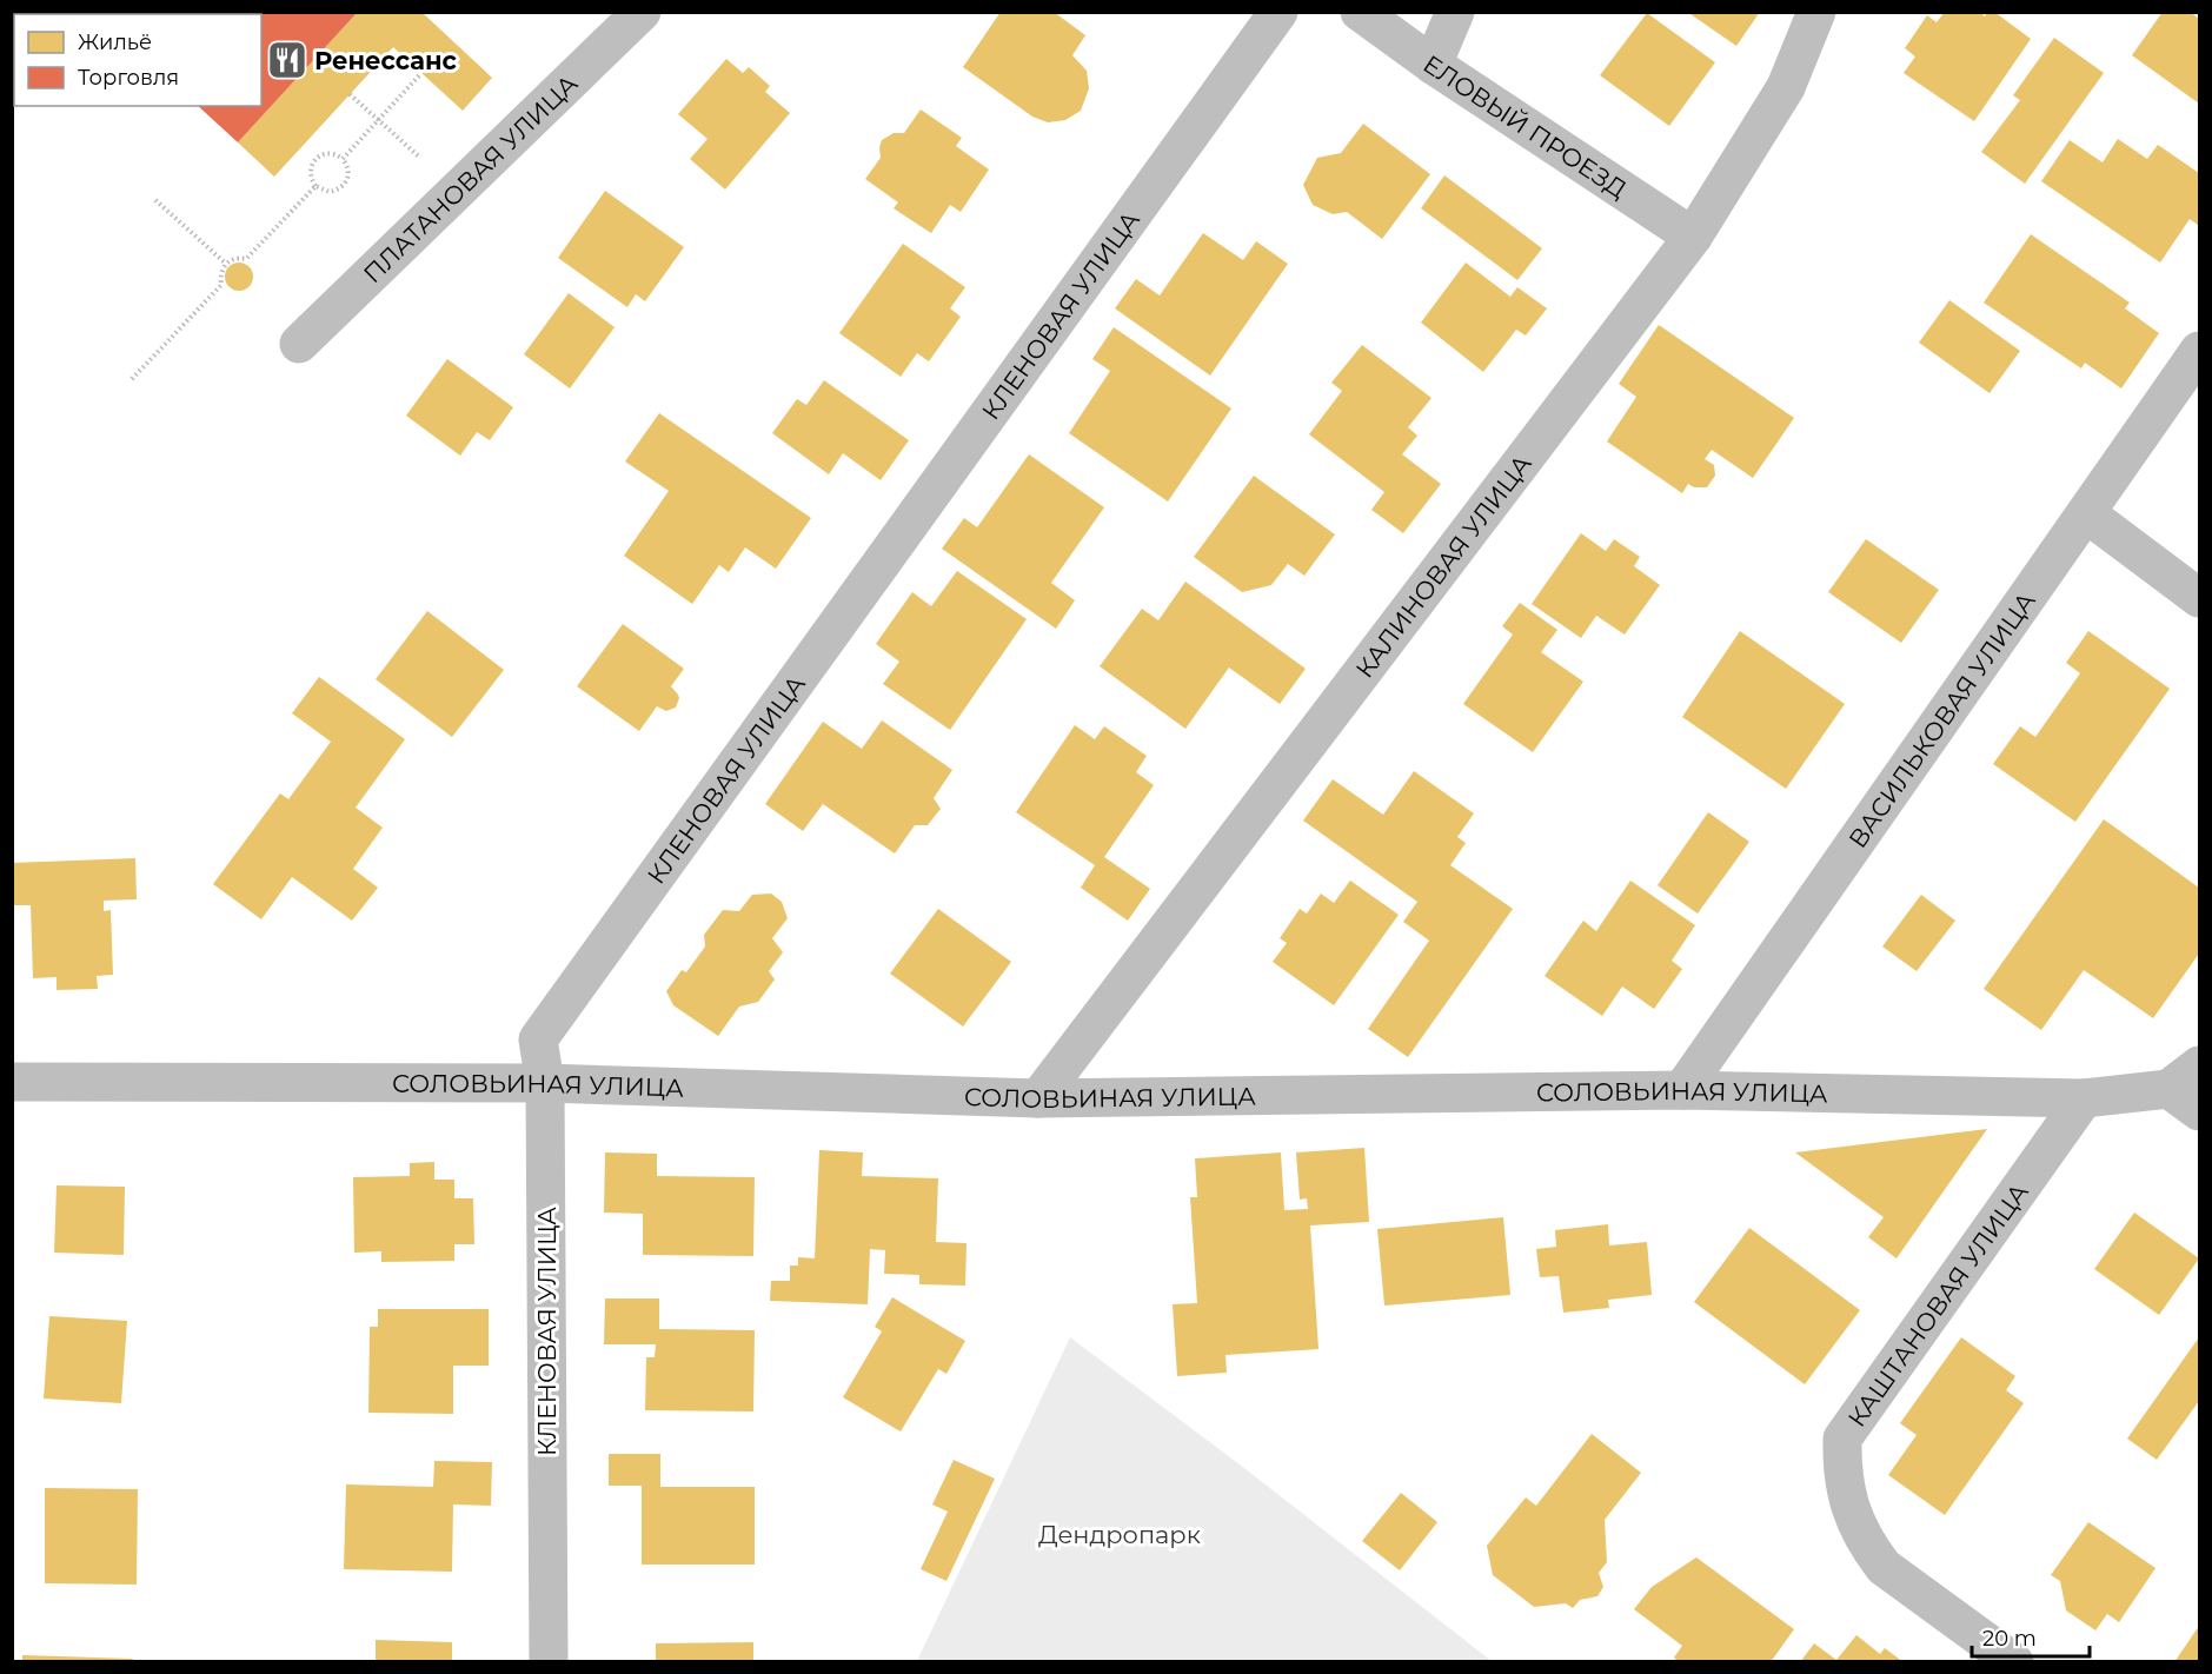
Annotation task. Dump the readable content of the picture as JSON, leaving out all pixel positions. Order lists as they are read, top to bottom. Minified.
{"streets":{"street":["ЕЛОВЫЙ ПРОЕЗД","ПЛАТАНОВАЯ УЛИЦА","КЛЕНОВАЯ УЛИЦА","КАЛИНОВАЯ УЛИЦА","ВАСИЛЬКОВАЯ УЛИЦА","СОЛОВЬИНАЯ УЛИЦА","КАШТАНОВАЯ УЛИЦА"]},"crossings":[["ЕЛОВЫЙ ПРОЕЗД","КАЛИНОВАЯ УЛИЦА"],["КЛЕНОВАЯ УЛИЦА","СОЛОВЬИНАЯ УЛИЦА"],["КАЛИНОВАЯ УЛИЦА","СОЛОВЬИНАЯ УЛИЦА"],["ВАСИЛЬКОВАЯ УЛИЦА","СОЛОВЬИНАЯ УЛИЦА"],["СОЛОВЬИНАЯ УЛИЦА","КАШТАНОВАЯ УЛИЦА"]],"parks":["Дендропарк"],"places":{"restaurant":["Ренессанс"]},"legend":["Жильё","Торговля"],"scale_bar":"20 m"}
